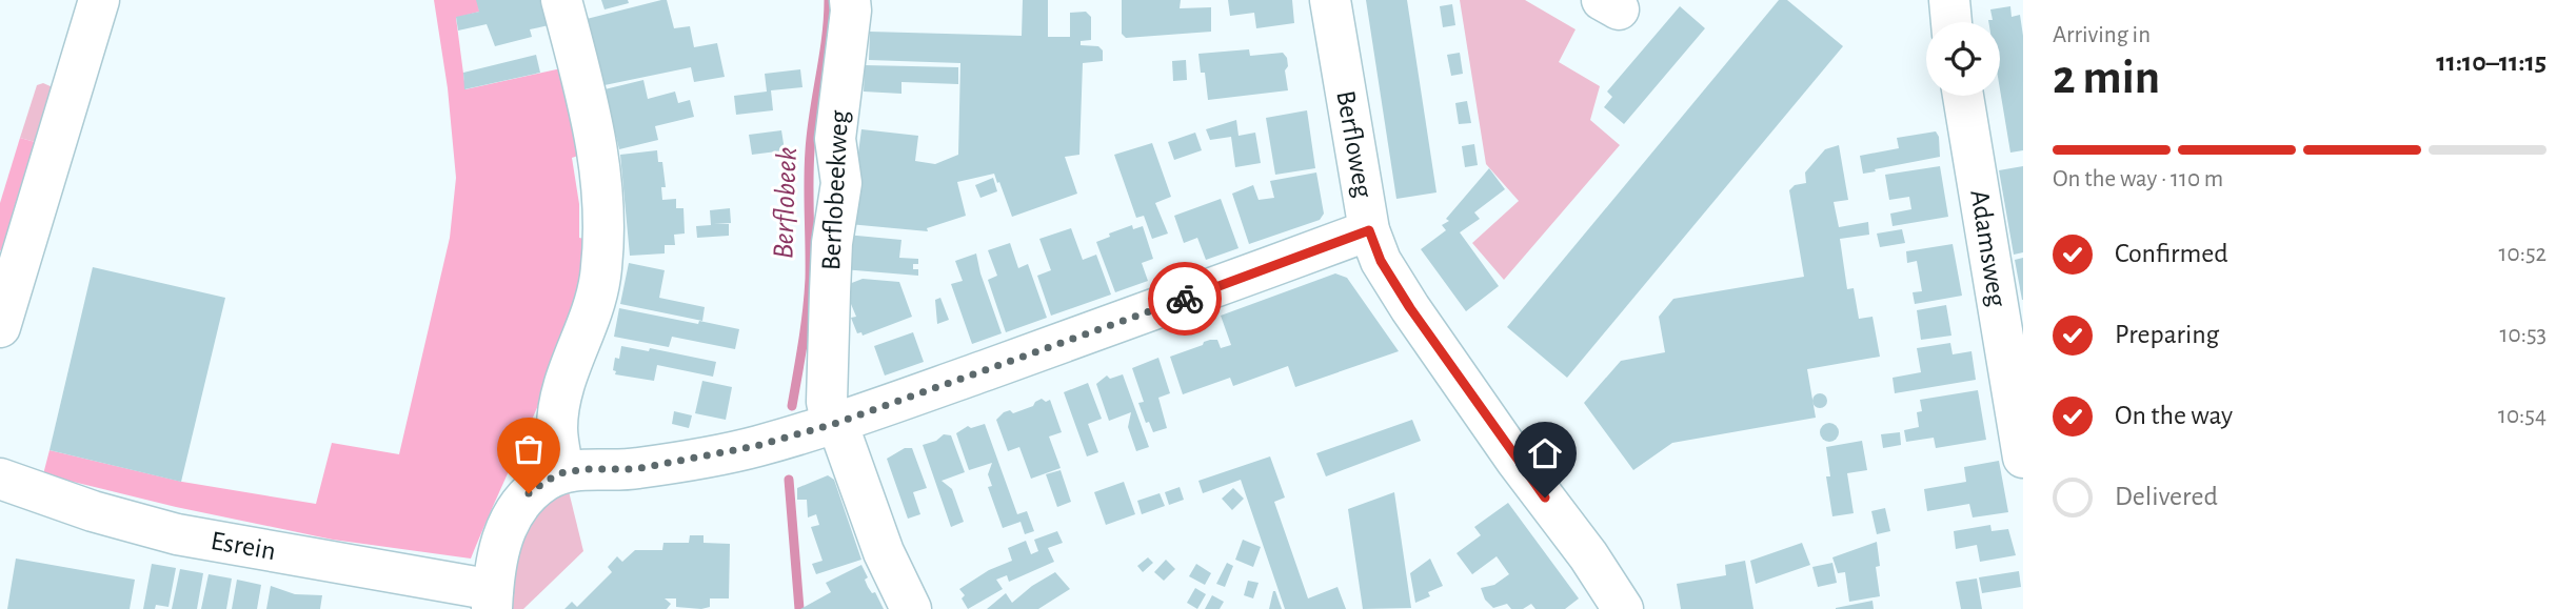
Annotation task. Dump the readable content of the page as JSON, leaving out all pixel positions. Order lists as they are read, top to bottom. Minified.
{"streets":{"street":["Berfloweg","Berflobeekweg","Adamsweg","Esrein"]},"water":["Berflobeek"],"page":{"heading":["2 min","Arriving in","11:10–11:15"],"bar":"On the way · 110 m","list":[["Confirmed","10:52"],["Preparing","10:53"],["On the way","10:54"],"Delivered"]}}
